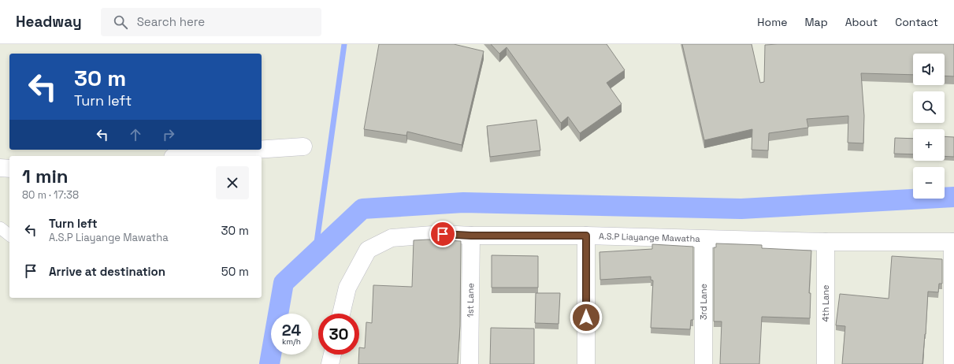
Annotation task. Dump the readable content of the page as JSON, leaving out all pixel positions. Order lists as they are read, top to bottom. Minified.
{"streets":{"street":["A.S.P Liayange Mawatha","1st Lane","3rd Lane","4th Lane"]},"crossings":[["A.S.P Liayange Mawatha","1st Lane"],["A.S.P Liayange Mawatha","3rd Lane"],["A.S.P Liayange Mawatha","4th Lane"]],"page":{"header":"Headway","search":"Search here","nav":["Home","Map","About","Contact"],"map_buttons":["+","−"],"turn":["30 m","Turn left"],"heading":["1 min","80 m · 17:38"],"list":[{"name":"Turn left","note":"A.S.P Liayange Mawatha","value":"30 m"},{"name":"Arrive at destination","value":"50 m"}],"speed":"24 km/h","limit":"30"}}
